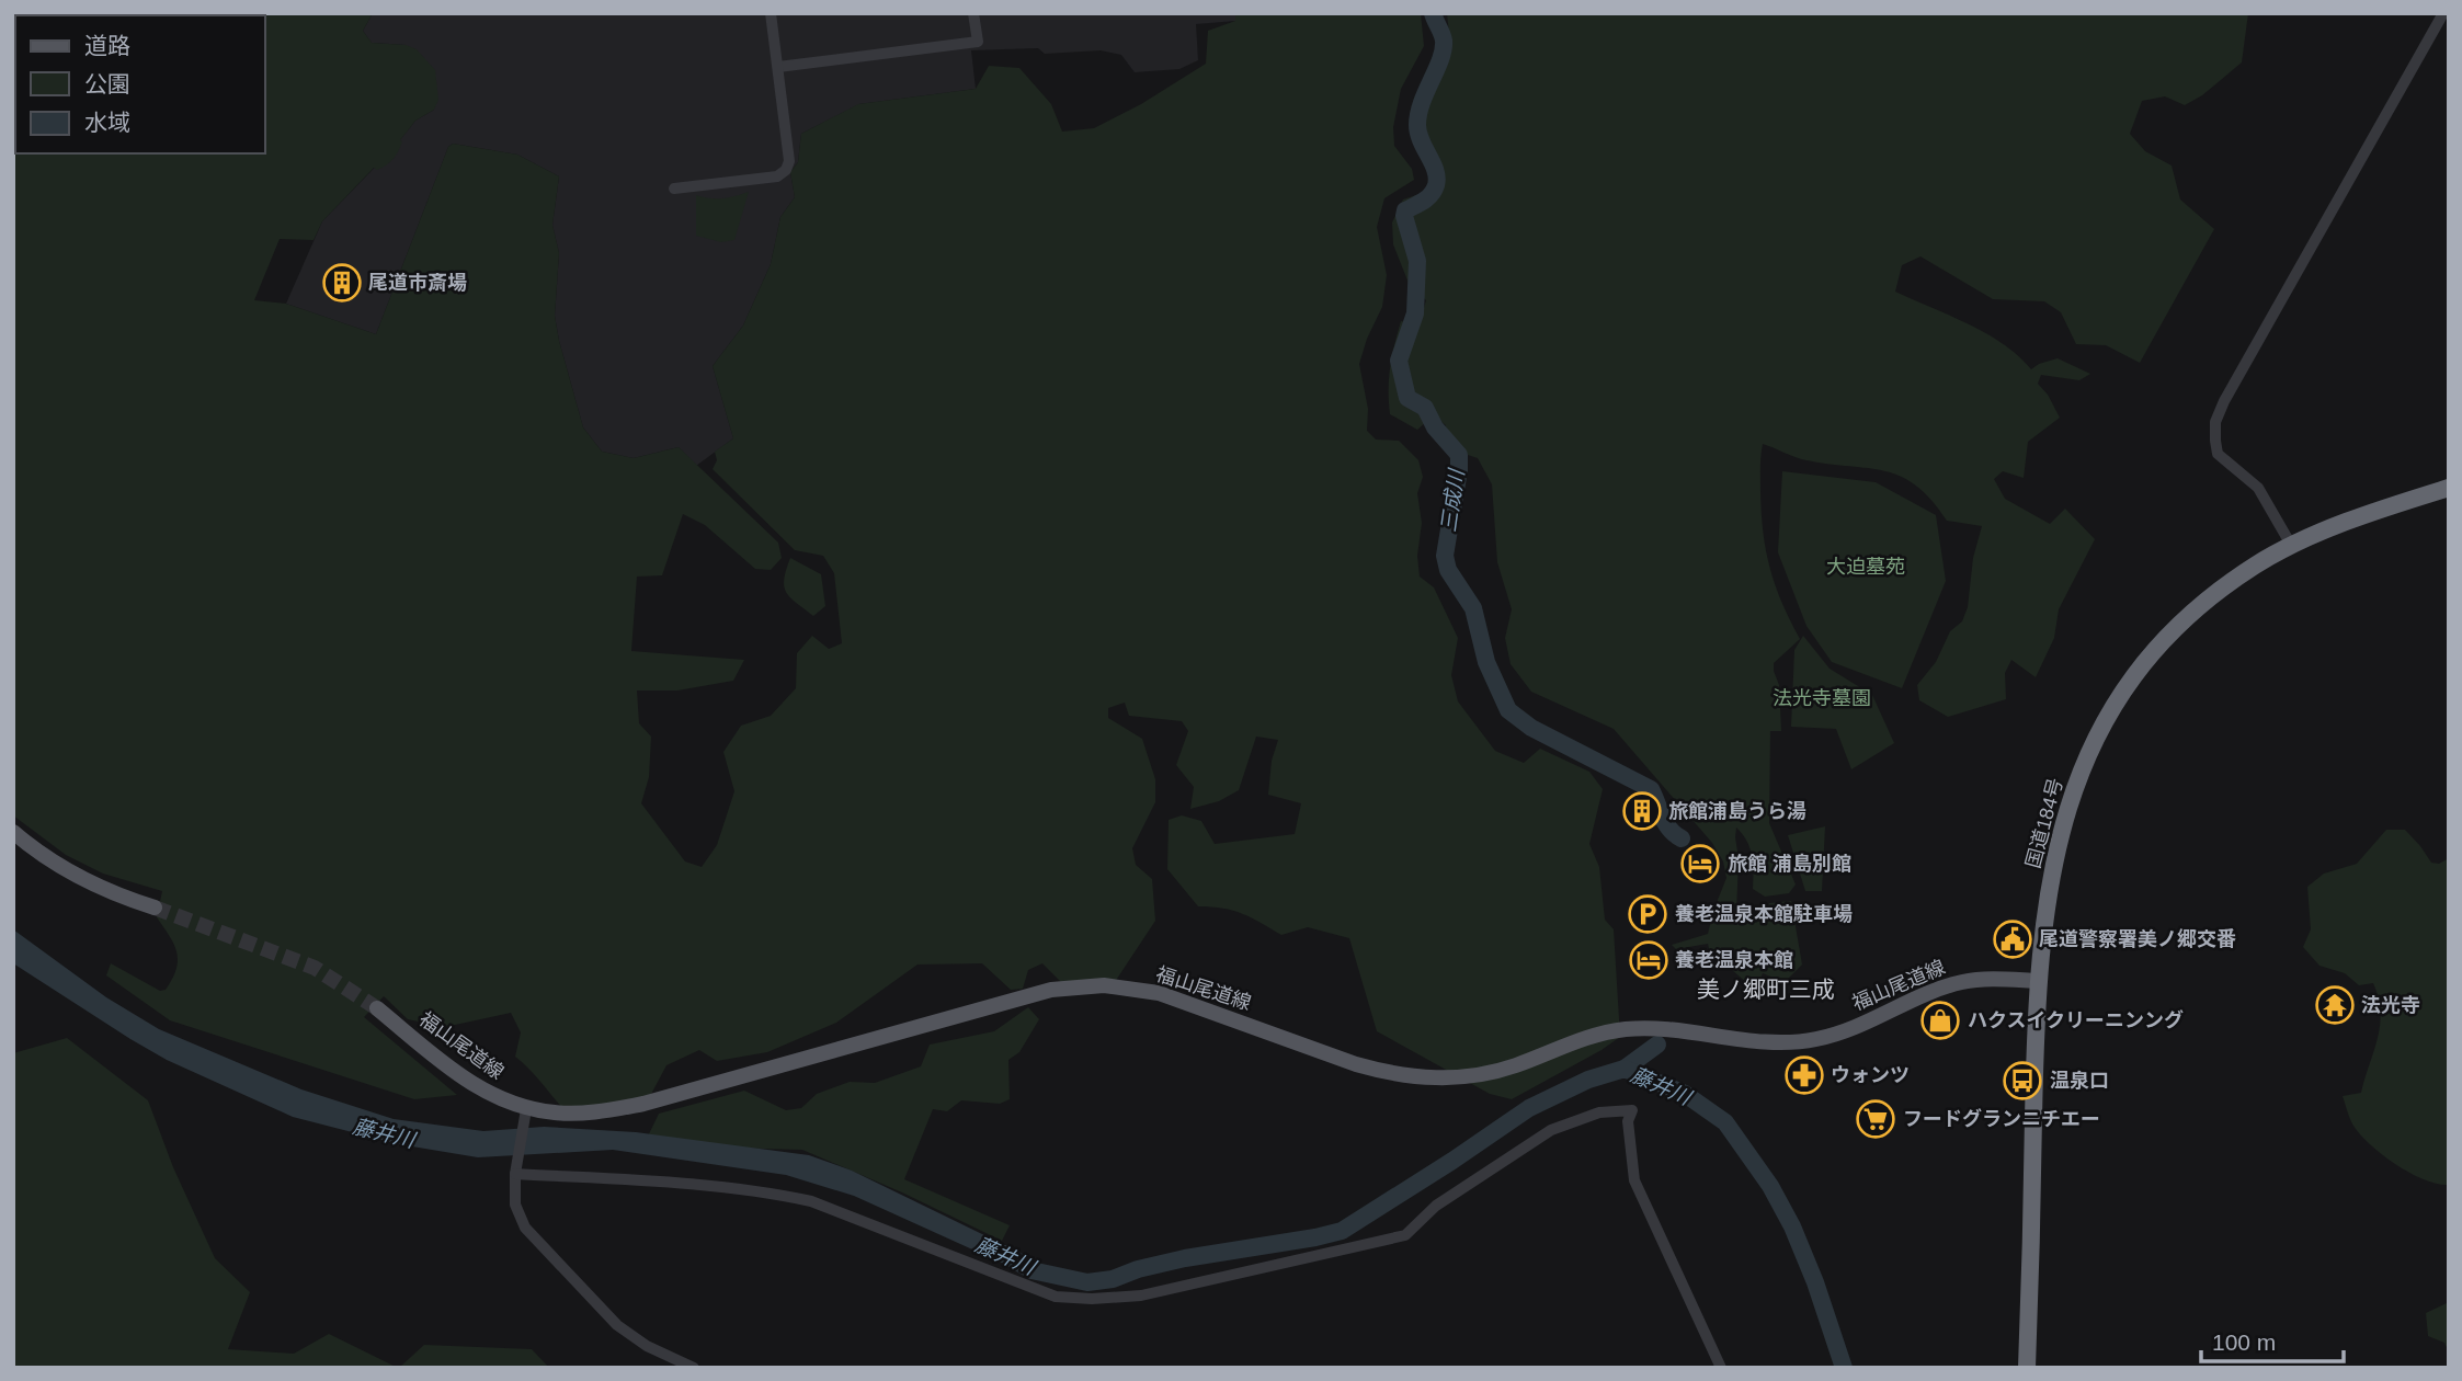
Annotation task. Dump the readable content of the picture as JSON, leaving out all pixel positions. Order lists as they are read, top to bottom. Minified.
{"streets":{"highway":["国道184号"],"main road":["福山尾道線"]},"crossings":[["国道184号","福山尾道線"]],"districts":["美ノ郷町三成"],"water":["三成川","藤井川"],"parks":["大迫墓苑","法光寺墓園"],"places":{"building":["尾道市斎場","旅館浦島うら湯"],"hotel":["旅館 浦島別館","養老温泉本館"],"parking":["養老温泉本館駐車場"],"public building":["尾道警察署美ノ郷交番"],"temple":["法光寺"],"shop":["ハクスイクリーニンング"],"pharmacy":["ウォンツ"],"bus stop":["温泉口"],"supermarket":["フードグランニチエー"]},"legend":["道路","公園","水域"],"scale_bar":"100 m"}
